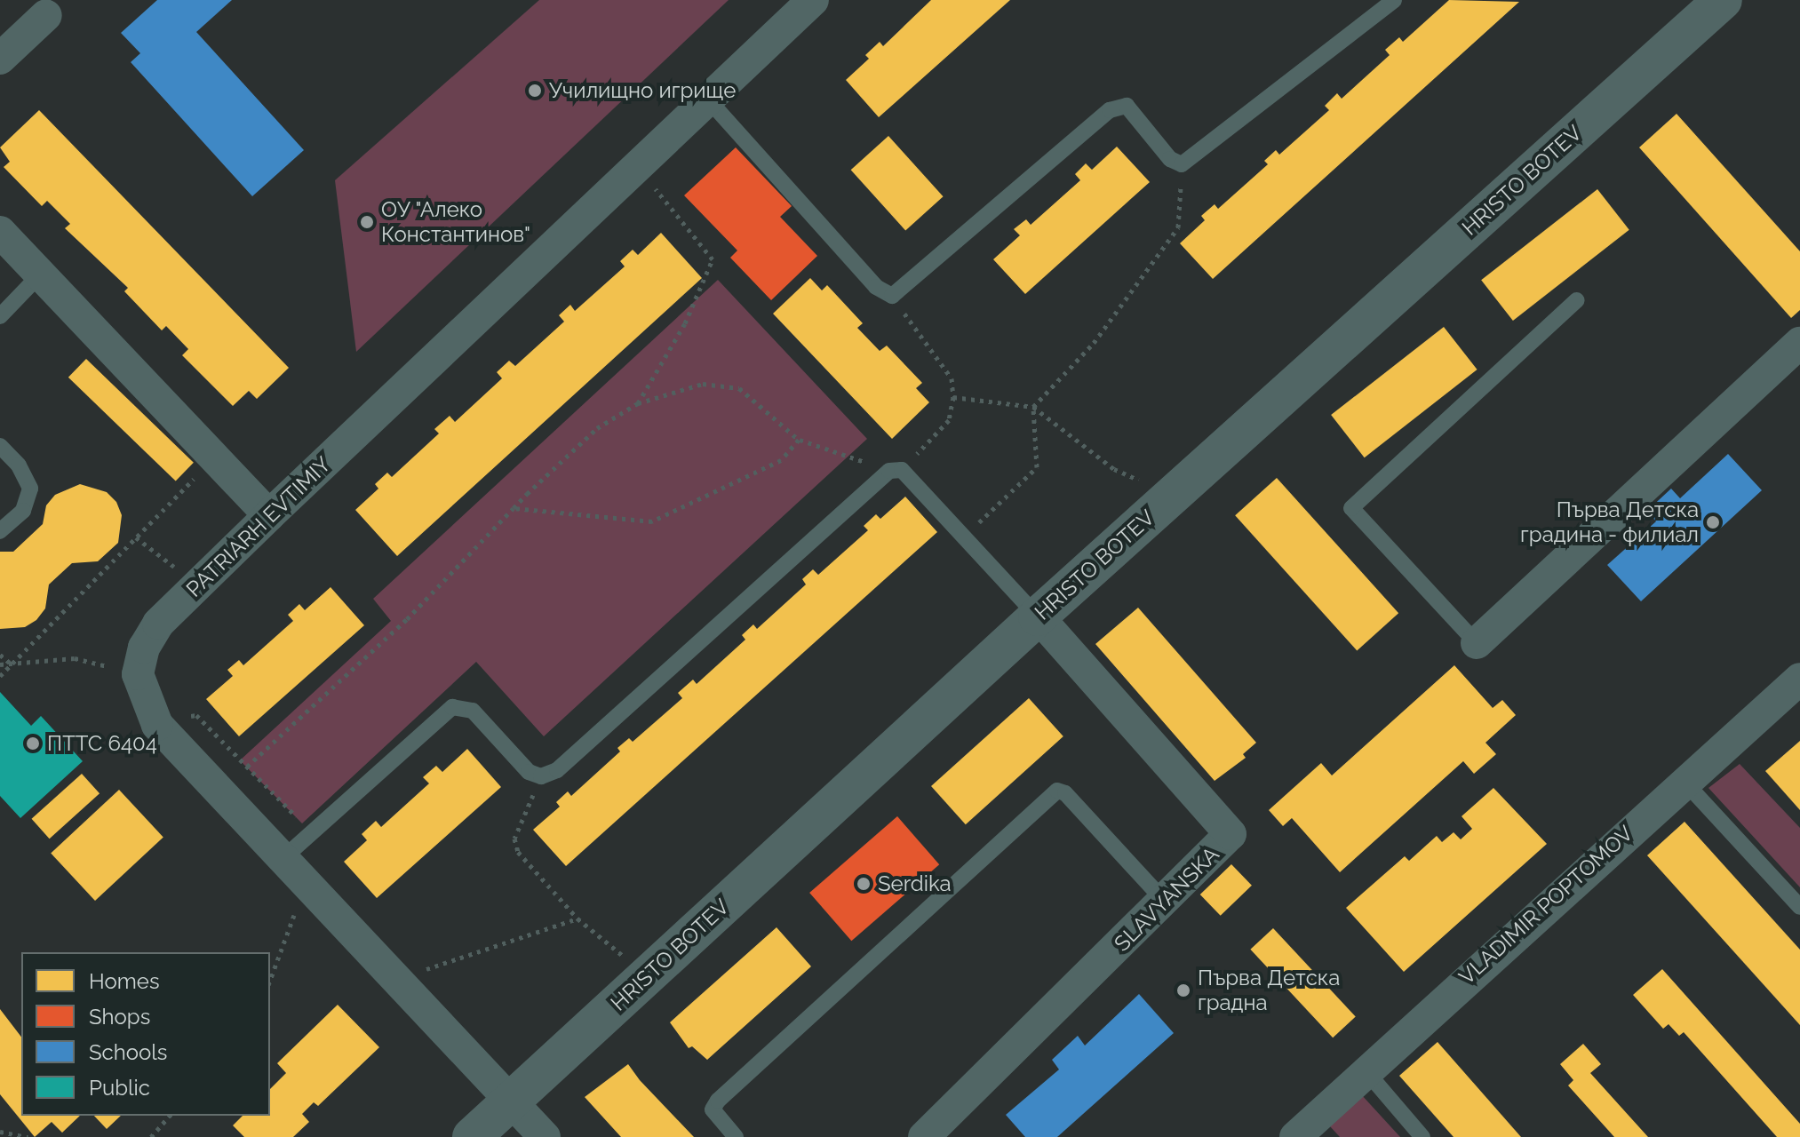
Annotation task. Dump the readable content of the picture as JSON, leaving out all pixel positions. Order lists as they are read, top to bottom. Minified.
{"streets":{"street":["HRISTO BOTEV","PATRIARH EVTIMIY","SLAVYANSKA","VLADIMIR POPTOMOV"]},"crossings":[["HRISTO BOTEV","SLAVYANSKA"]],"places":["Училищно игрище","ОУ \"Алеко Константинов\"","Първа Детска градина - филиал","ПТТС 6404","Serdika","Първа Детска градна"],"legend":["Homes","Shops","Schools","Public"]}
